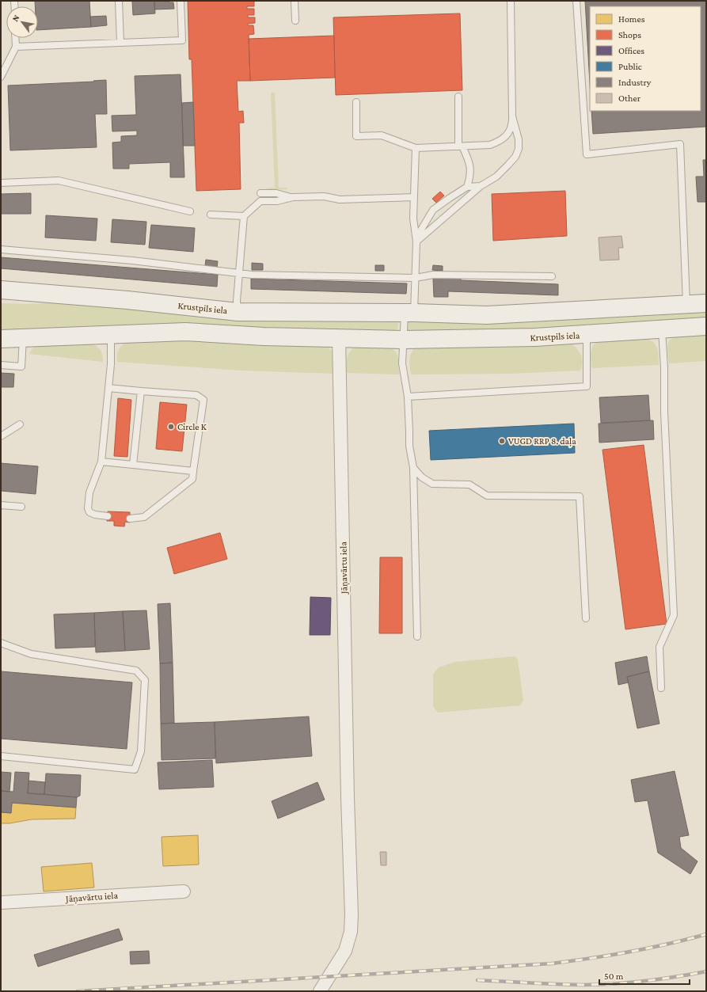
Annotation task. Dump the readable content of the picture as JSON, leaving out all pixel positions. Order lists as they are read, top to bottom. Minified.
{"streets":{"main road":["Krustpils iela"],"street":["Jāņavārtu iela"]},"crossings":[["Krustpils iela","Jāņavārtu iela"]],"places":["Circle K","VUGD RRP 8. daļa"],"legend":["Homes","Shops","Offices","Public","Industry","Other"],"scale_bar":"50 m","north":"top left"}
